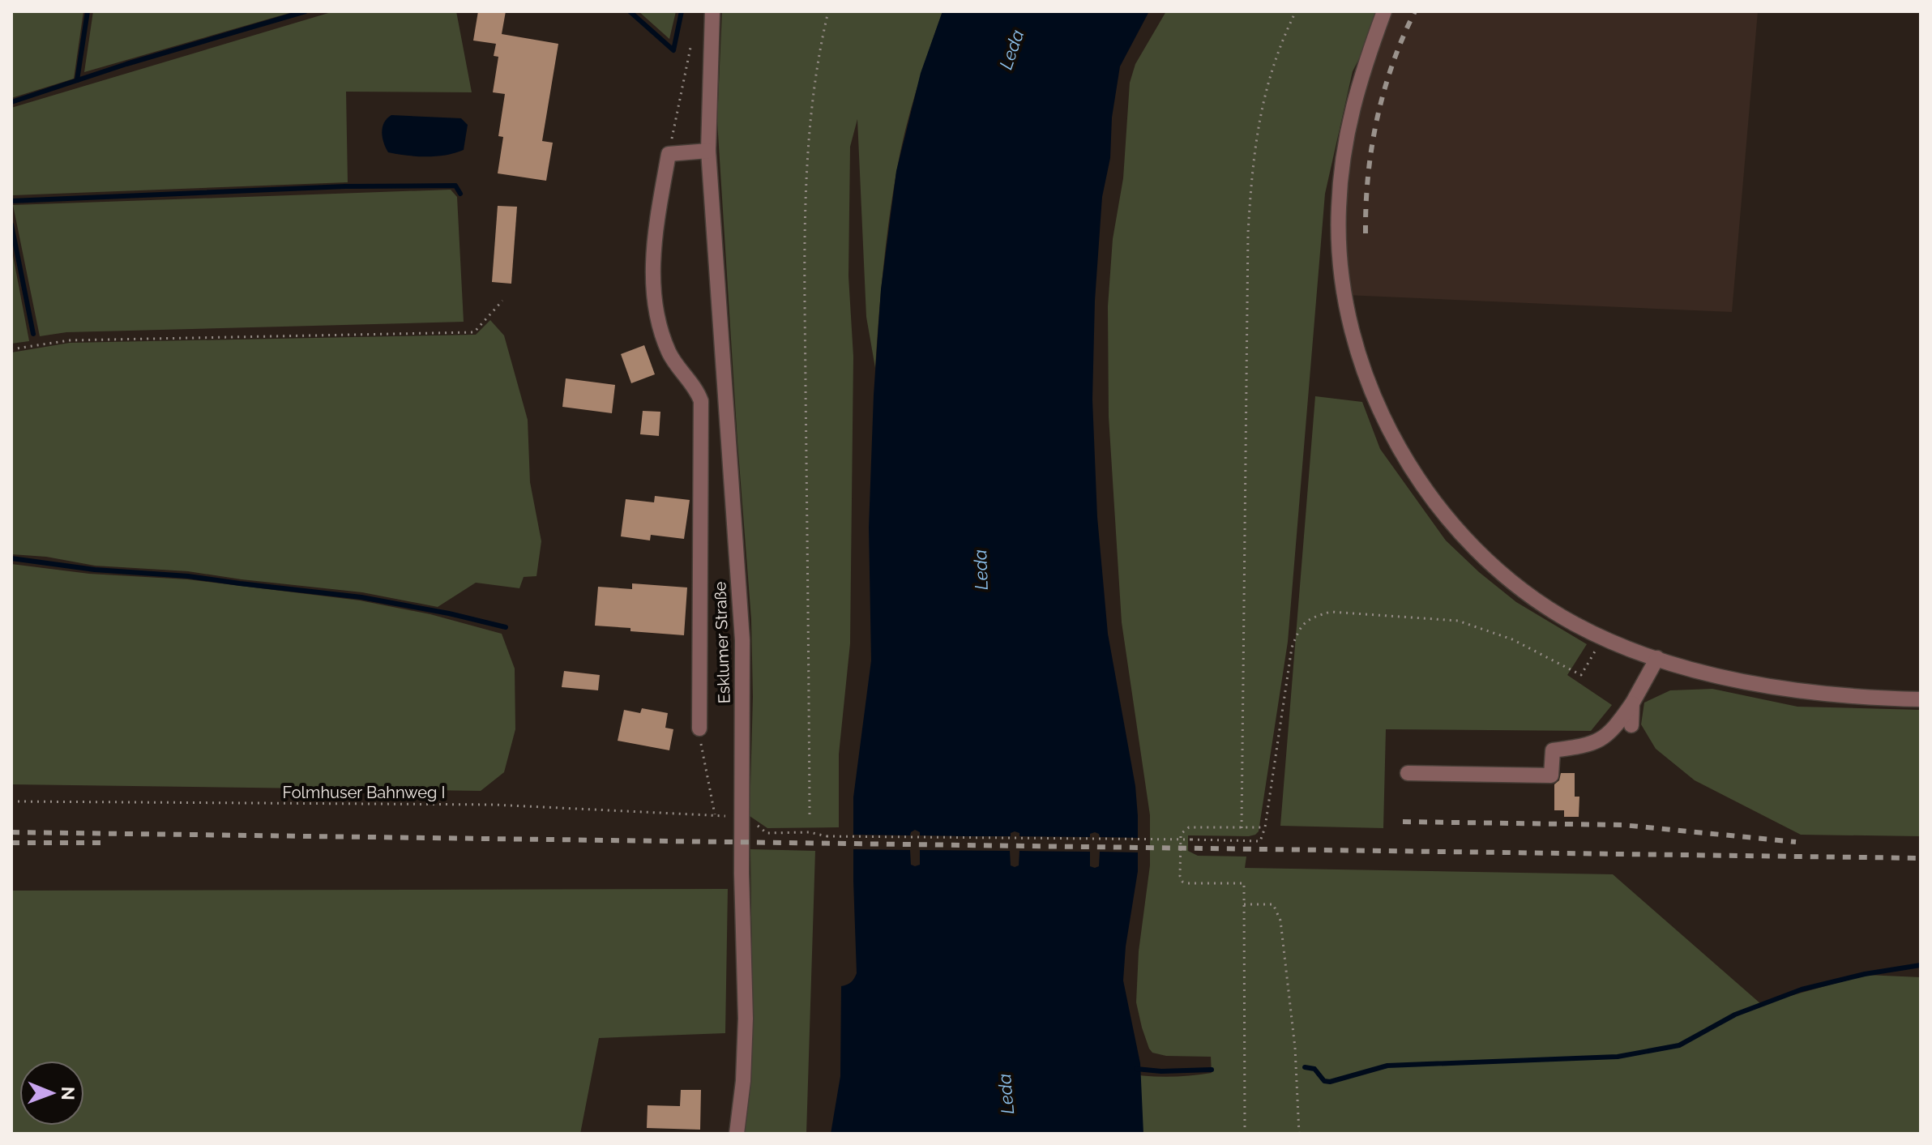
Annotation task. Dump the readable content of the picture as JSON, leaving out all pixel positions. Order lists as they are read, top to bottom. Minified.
{"streets":{"street":["Esklumer Straße"],"path":["Folmhuser Bahnweg I"]},"crossings":[["Esklumer Straße","Folmhuser Bahnweg I"]],"water":["Leda"],"north":"right"}
